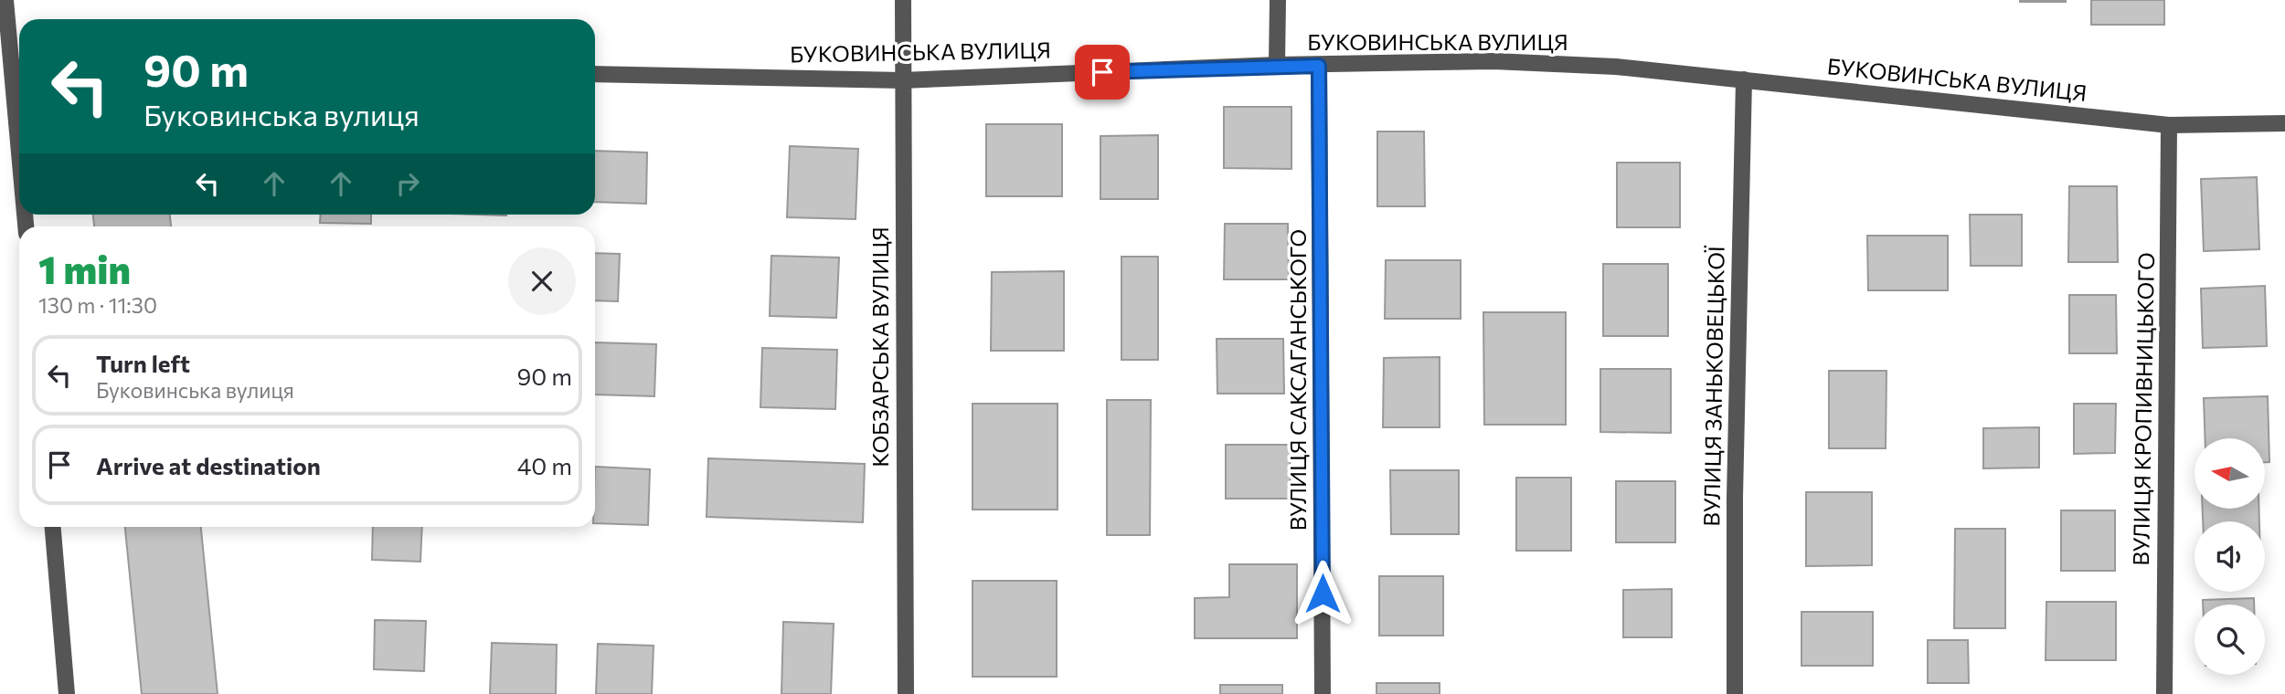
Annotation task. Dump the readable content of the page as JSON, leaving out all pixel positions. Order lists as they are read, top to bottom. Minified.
{"streets":{"street":["БУКОВИНСЬКА ВУЛИЦЯ","КОБЗАРСЬКА ВУЛИЦЯ","ВУЛИЦЯ САКСАГАНСЬКОГО","ВУЛИЦЯ ЗАНЬКОВЕЦЬКОЇ","ВУЛИЦЯ КРОПИВНИЦЬКОГО"]},"crossings":[["БУКОВИНСЬКА ВУЛИЦЯ","КОБЗАРСЬКА ВУЛИЦЯ"],["БУКОВИНСЬКА ВУЛИЦЯ","ВУЛИЦЯ САКСАГАНСЬКОГО"],["БУКОВИНСЬКА ВУЛИЦЯ","ВУЛИЦЯ ЗАНЬКОВЕЦЬКОЇ"],["БУКОВИНСЬКА ВУЛИЦЯ","ВУЛИЦЯ КРОПИВНИЦЬКОГО"]],"north":"left","page":{"turn":["90 m","Буковинська вулиця"],"heading":["1 min","130 m · 11:30"],"list":[{"name":"Turn left","note":"Буковинська вулиця","value":"90 m"},{"name":"Arrive at destination","value":"40 m"}]}}
